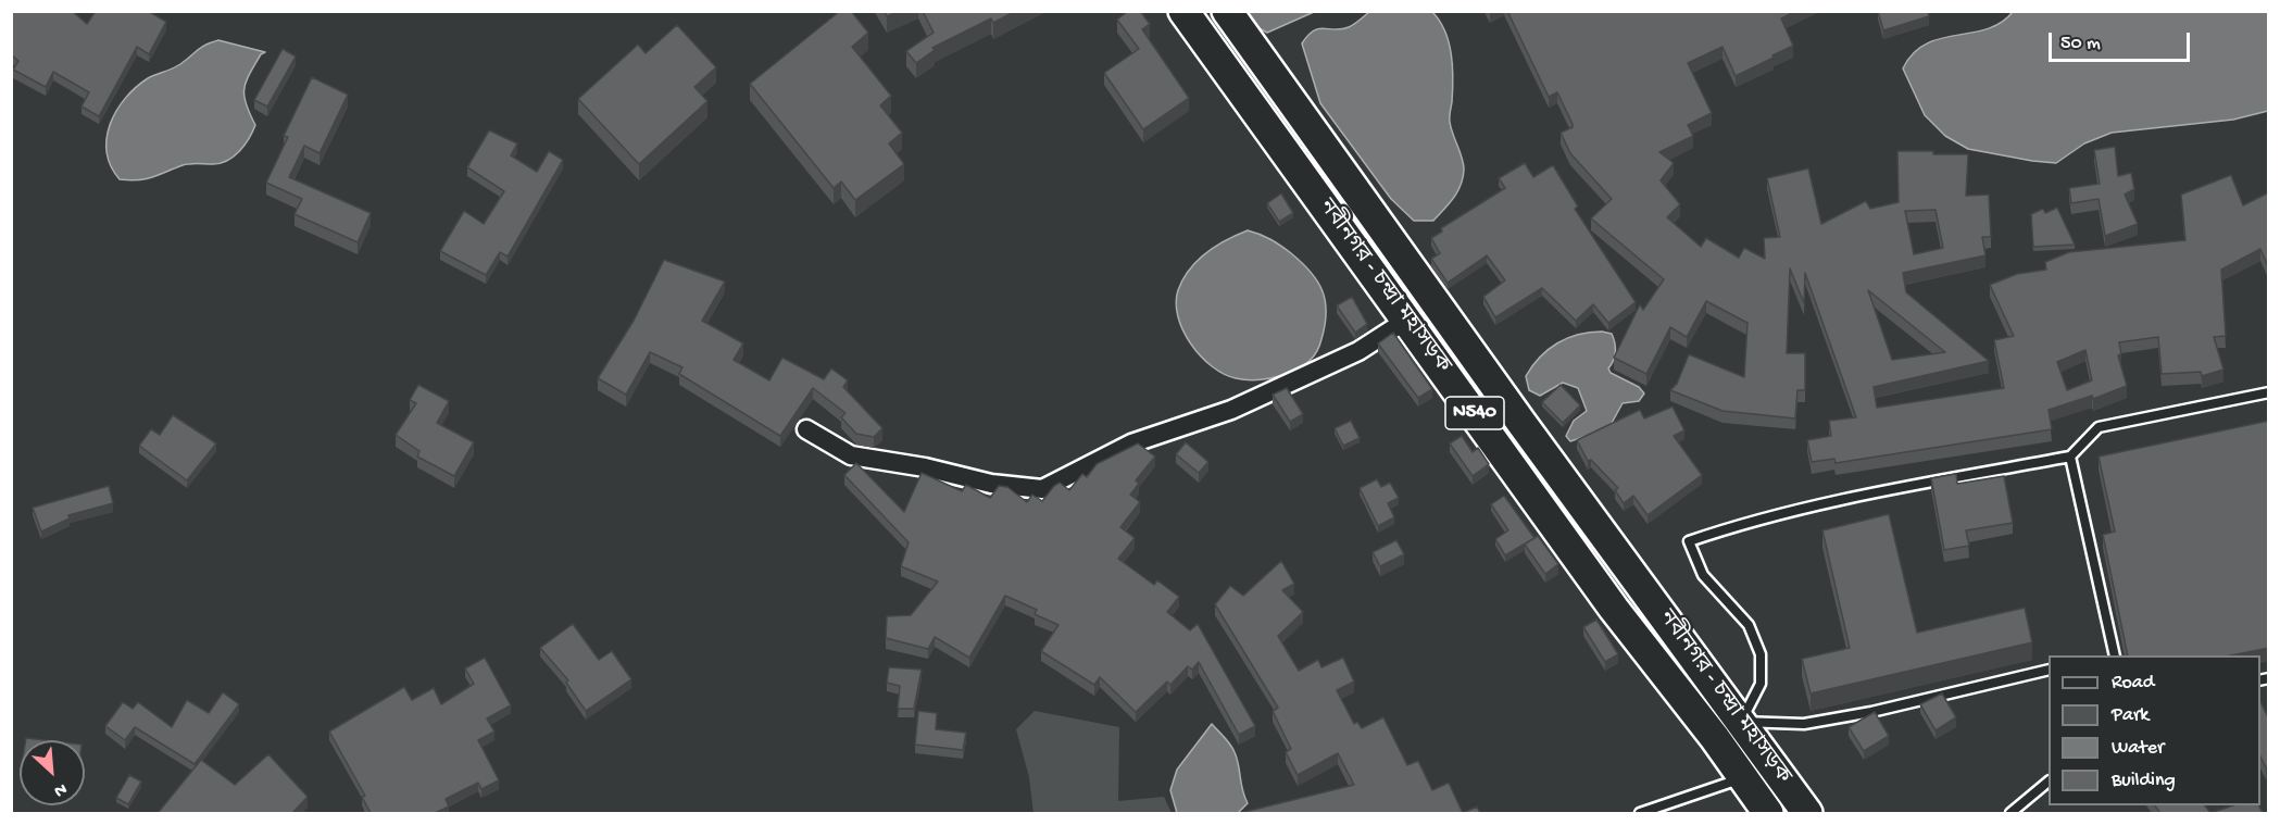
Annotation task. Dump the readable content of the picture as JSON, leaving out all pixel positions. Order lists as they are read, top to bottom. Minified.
{"streets":{"highway":["নবীনগর - চন্দ্রা মহাসড়ক","N540"]},"legend":["Road","Park","Water","Building"],"scale_bar":"50 m","north":"bottom right"}
